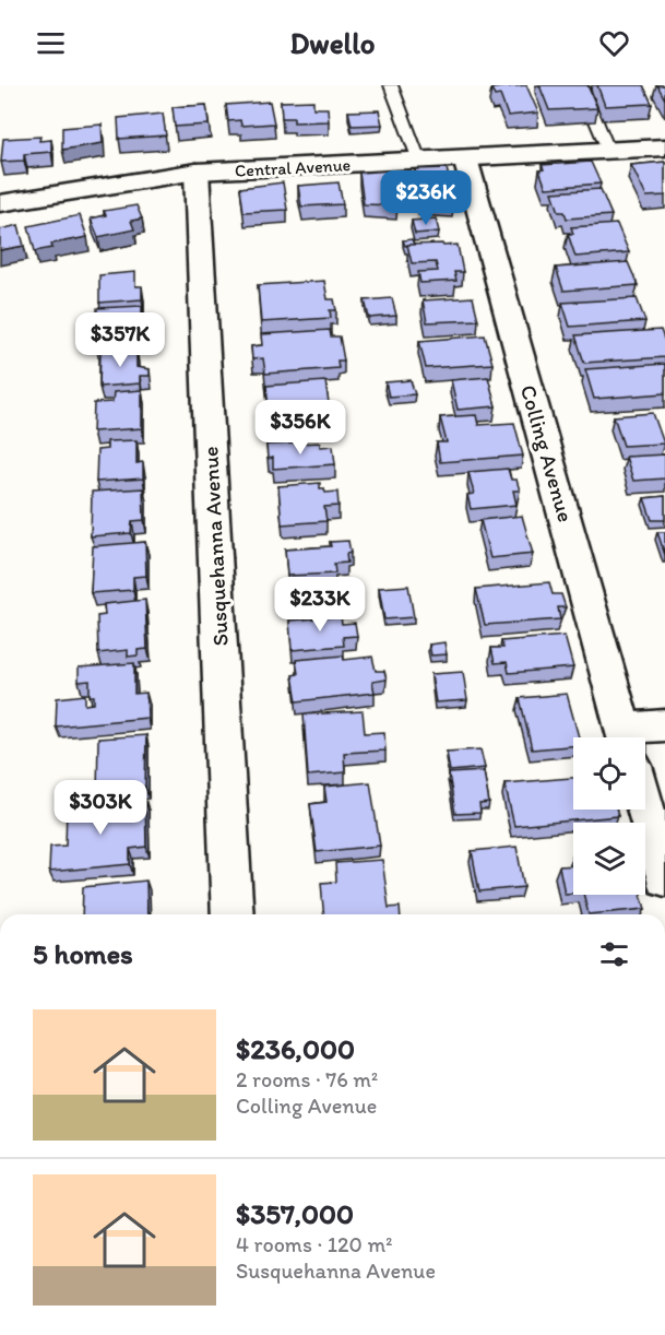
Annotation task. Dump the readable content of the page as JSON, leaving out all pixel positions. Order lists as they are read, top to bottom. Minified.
{"streets":{"street":["Central Avenue","Colling Avenue","Susquehanna Avenue"]},"crossings":[["Central Avenue","Colling Avenue"],["Central Avenue","Susquehanna Avenue"]],"page":{"header":"Dwello","price":["$236K","$357K","$356K","$233K","$303K"],"heading":"5 homes","list":[{"name":"$236,000","note":"2 rooms · 76 m² · Colling Avenue"},{"name":"$357,000","note":"4 rooms · 120 m² · Susquehanna Avenue"}]}}
